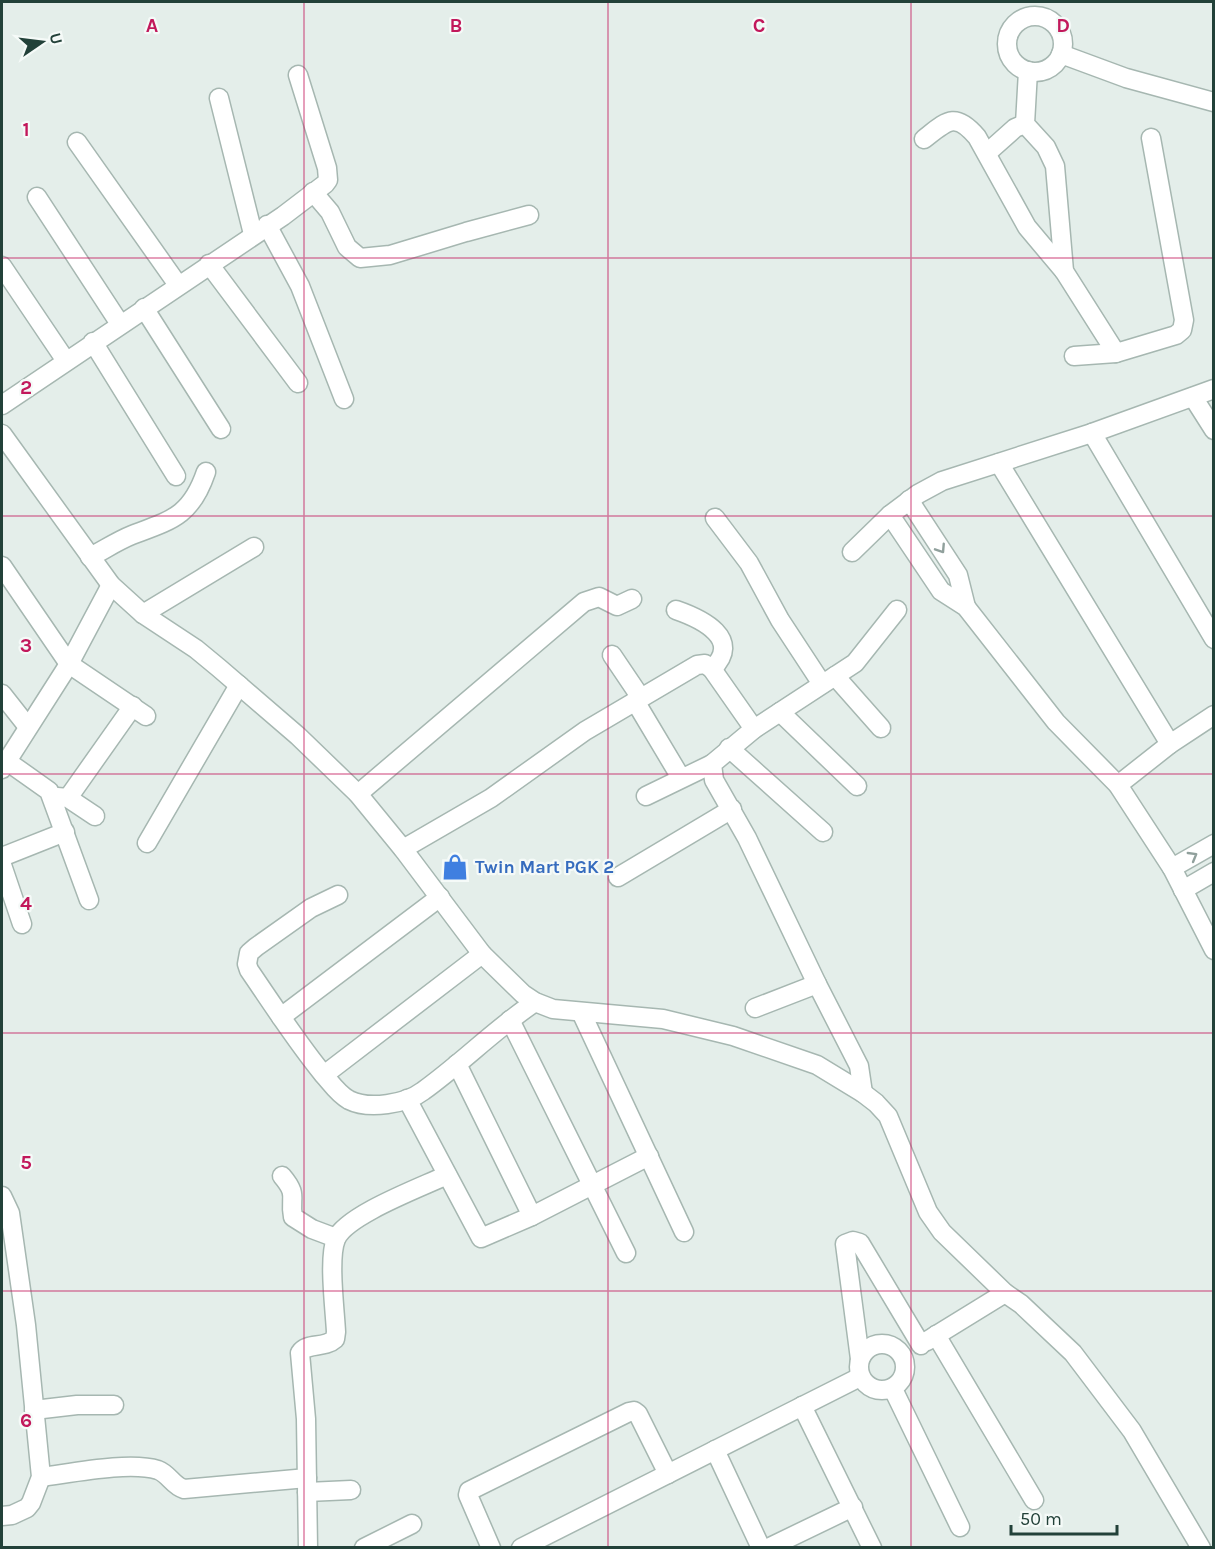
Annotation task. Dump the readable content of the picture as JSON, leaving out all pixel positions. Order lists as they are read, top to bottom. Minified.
{"places":{"shop":["Twin Mart PGK 2"]},"scale_bar":"50 m","north":"right","grid":{"columns":["A","B","C","D"],"rows":["1","2","3","4","5","6"]}}
